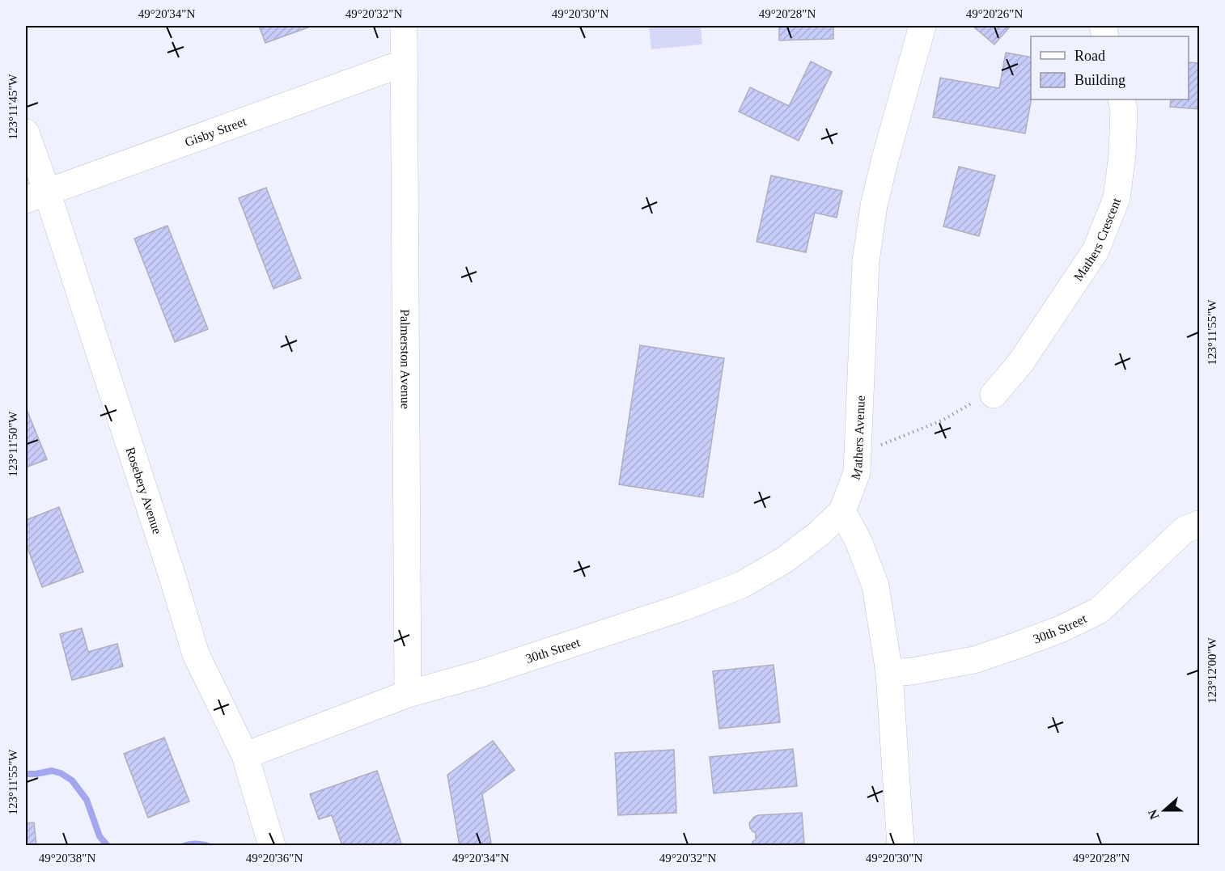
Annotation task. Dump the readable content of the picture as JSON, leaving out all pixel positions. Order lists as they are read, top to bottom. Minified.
{"streets":{"street":["Gisby Street","Mathers Crescent","Palmerston Avenue","Mathers Avenue","Rosebery Avenue","30th Street"]},"crossings":[["Gisby Street","Palmerston Avenue"],["Gisby Street","Rosebery Avenue"],["Palmerston Avenue","30th Street"],["Mathers Avenue","30th Street"],["Rosebery Avenue","30th Street"]],"legend":["Road","Building"],"north":"left","coordinates":["49°20'34\"N","49°20'32\"N","49°20'30\"N","49°20'28\"N","49°20'26\"N","123°11'45\"W","123°11'55\"W","123°11'50\"W","123°12'00\"W","49°20'38\"N","49°20'36\"N"]}
